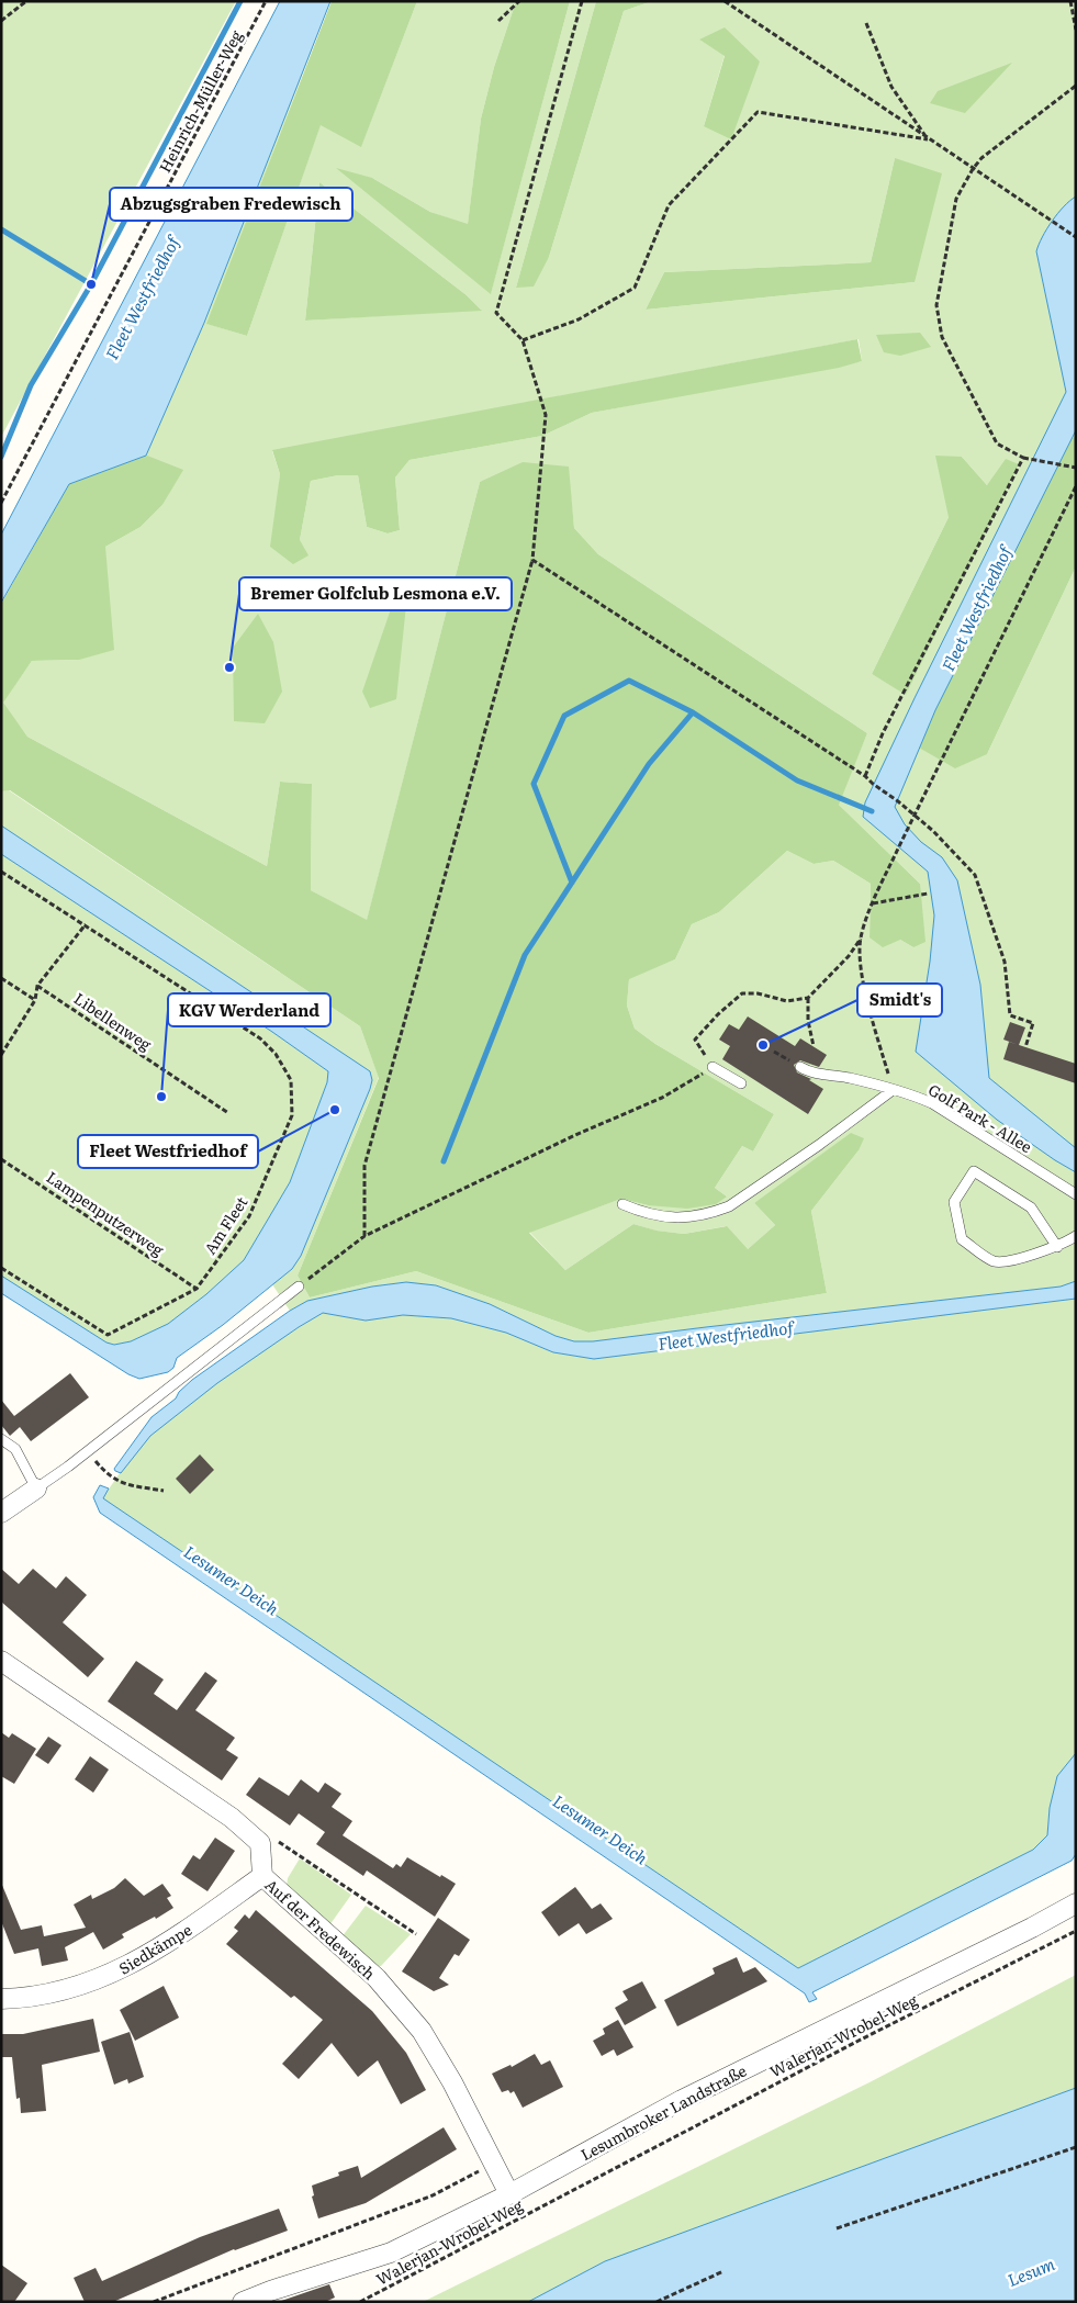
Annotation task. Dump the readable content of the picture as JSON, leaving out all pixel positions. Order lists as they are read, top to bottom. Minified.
{"streets":{"street":["Auf der Fredewisch","Siedkämpe","Lesumbroker Landstraße"],"lane":["Golf Park - Allee"],"path":["Heinrich-Müller-Weg","Libellenweg","Lampenputzerweg","Am Fleet","Walerjan-Wrobel-Weg"]},"crossings":[["Lampenputzerweg","Am Fleet"],["Auf der Fredewisch","Siedkämpe"],["Auf der Fredewisch","Lesumbroker Landstraße"]],"water":["Fleet Westfriedhof","Lesumer Deich","Lesum"],"places":["Abzugsgraben Fredewisch","Bremer Golfclub Lesmona e.V.","Smidt's","KGV Werderland","Fleet Westfriedhof"]}
